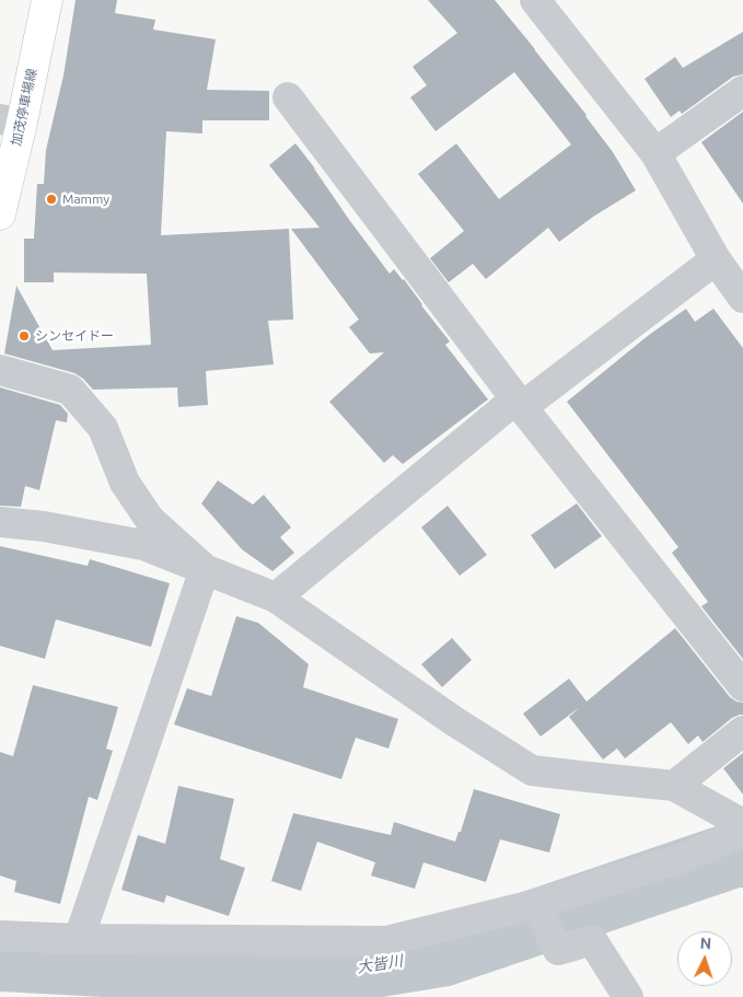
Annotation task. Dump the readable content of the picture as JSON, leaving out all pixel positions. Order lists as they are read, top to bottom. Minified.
{"streets":{"main road":["加茂停車場線"]},"water":["大皆川"],"places":["Mammy","シンセイドー"],"north":"top"}
